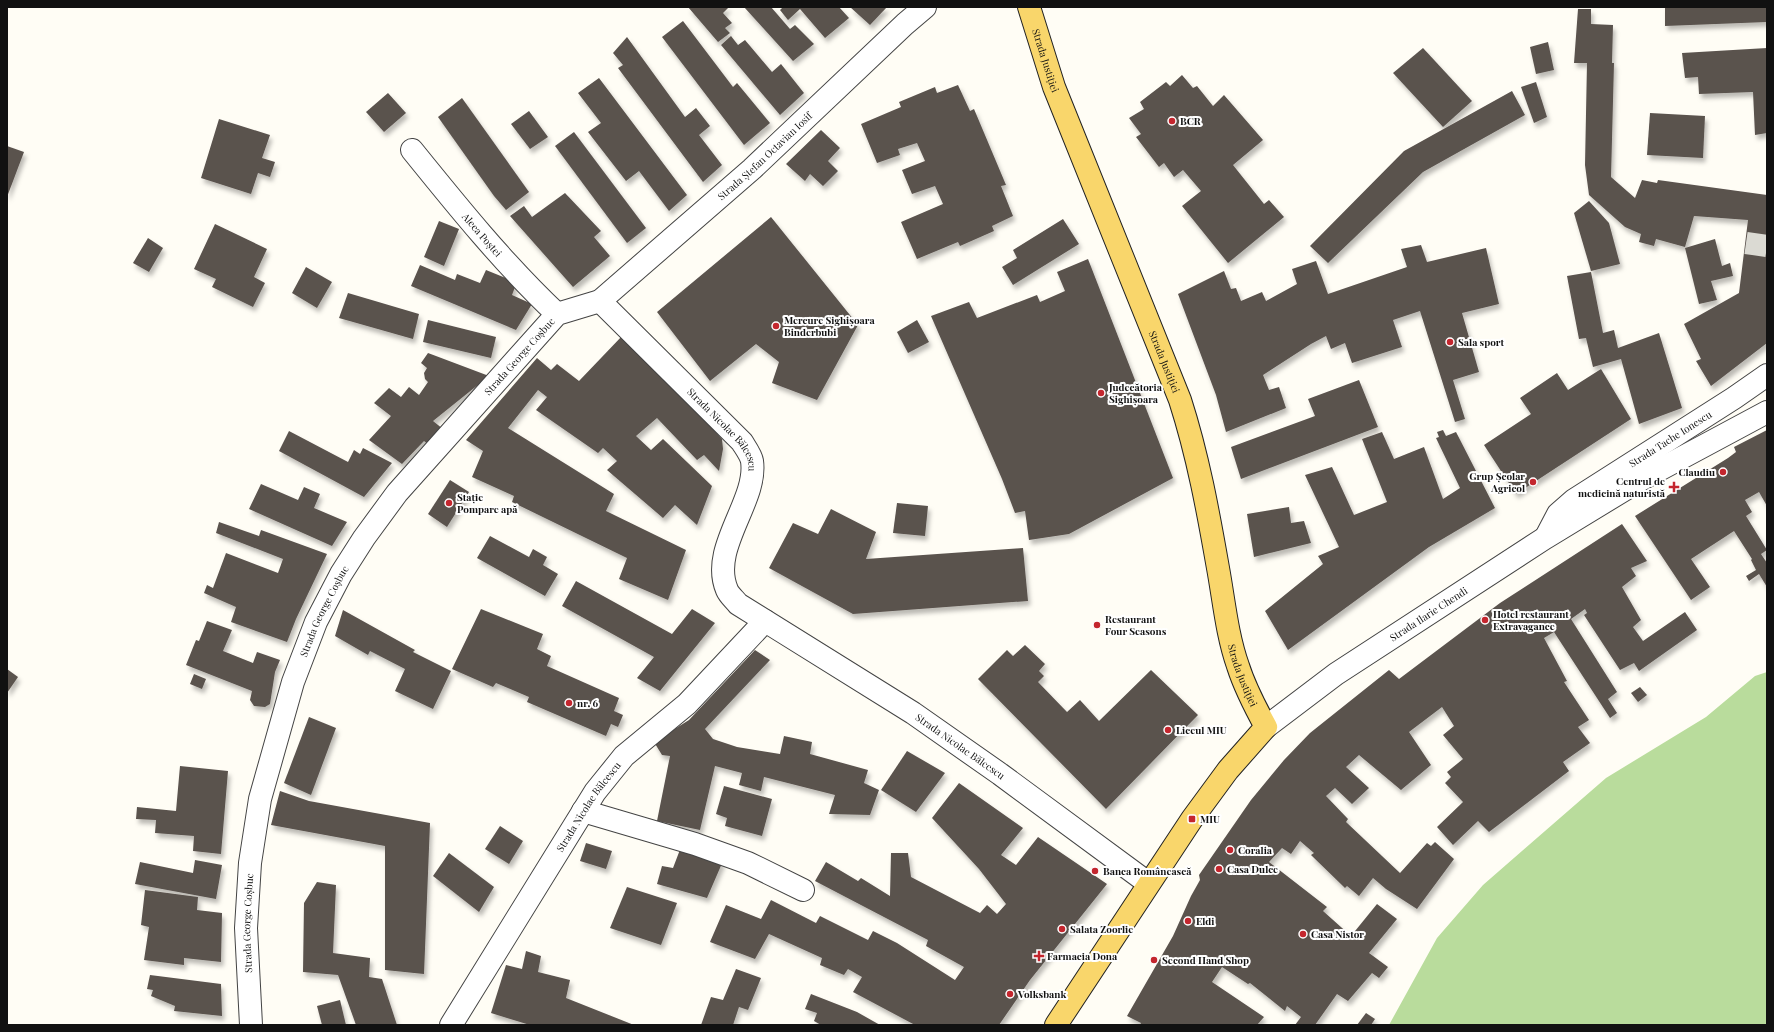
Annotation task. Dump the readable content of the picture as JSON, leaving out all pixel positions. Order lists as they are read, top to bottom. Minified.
{"streets":{"main road":["Strada Justiției","Strada Ilarie Chendi"],"street":["Strada Ștefan Octavian Iosif","Aleea Poștei","Strada George Coșbuc","Strada Nicolae Bălcescu","Strada Tache Ionescu"]},"crossings":[["Strada Justiției","Strada Ilarie Chendi"],["Strada Ștefan Octavian Iosif","Strada George Coșbuc"],["Strada Ștefan Octavian Iosif","Strada Nicolae Bălcescu"],["Aleea Poștei","Strada George Coșbuc"],["Strada George Coșbuc","Strada Nicolae Bălcescu"],["Strada Nicolae Bălcescu","Strada Ilarie Chendi"],["Strada Tache Ionescu","Strada Ilarie Chendi"]],"places":{"other":["BCR","Mercure Sighișoara Binderbubi","Sala sport","Judecătoria Sighișoara","Claudiu","Grup Școlar Agricol","Stație Pompare apă","Hotel restaurant Extravagance","Restaurant Four Seasons","nr. 6","Liceul MIU","Coralia","Casa Dulce","Banca Românească","Eldi","Salata Zoorlie","Casa Nistor","Second Hand Shop","Volksbank"],"health":["Centrul de medicină naturistă","Farmacia Dona"],"transit":["MIU"]}}
